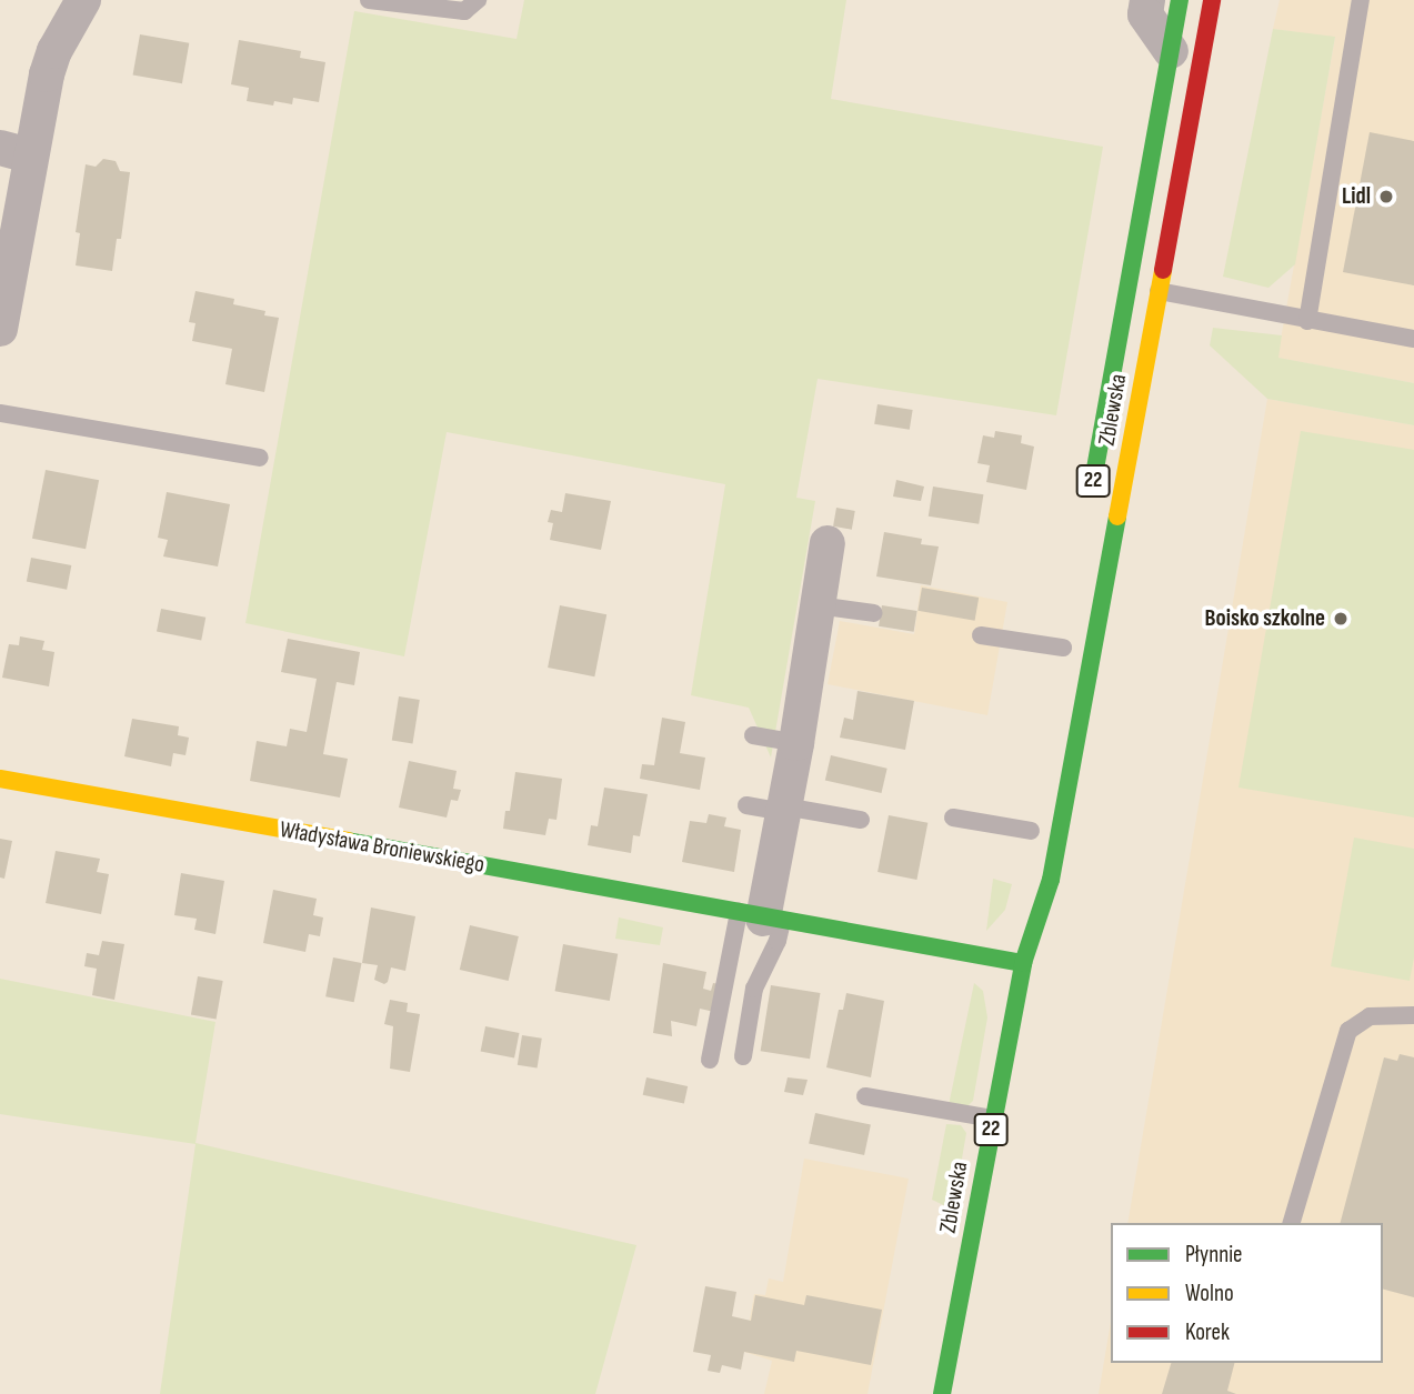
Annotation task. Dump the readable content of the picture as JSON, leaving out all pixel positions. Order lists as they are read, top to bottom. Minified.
{"streets":{"main road":["Zblewska","22","Władysława Broniewskiego"]},"crossings":[["Zblewska","Władysława Broniewskiego"]],"places":["Lidl","Boisko szkolne"],"legend":["Płynnie","Wolno","Korek"]}
